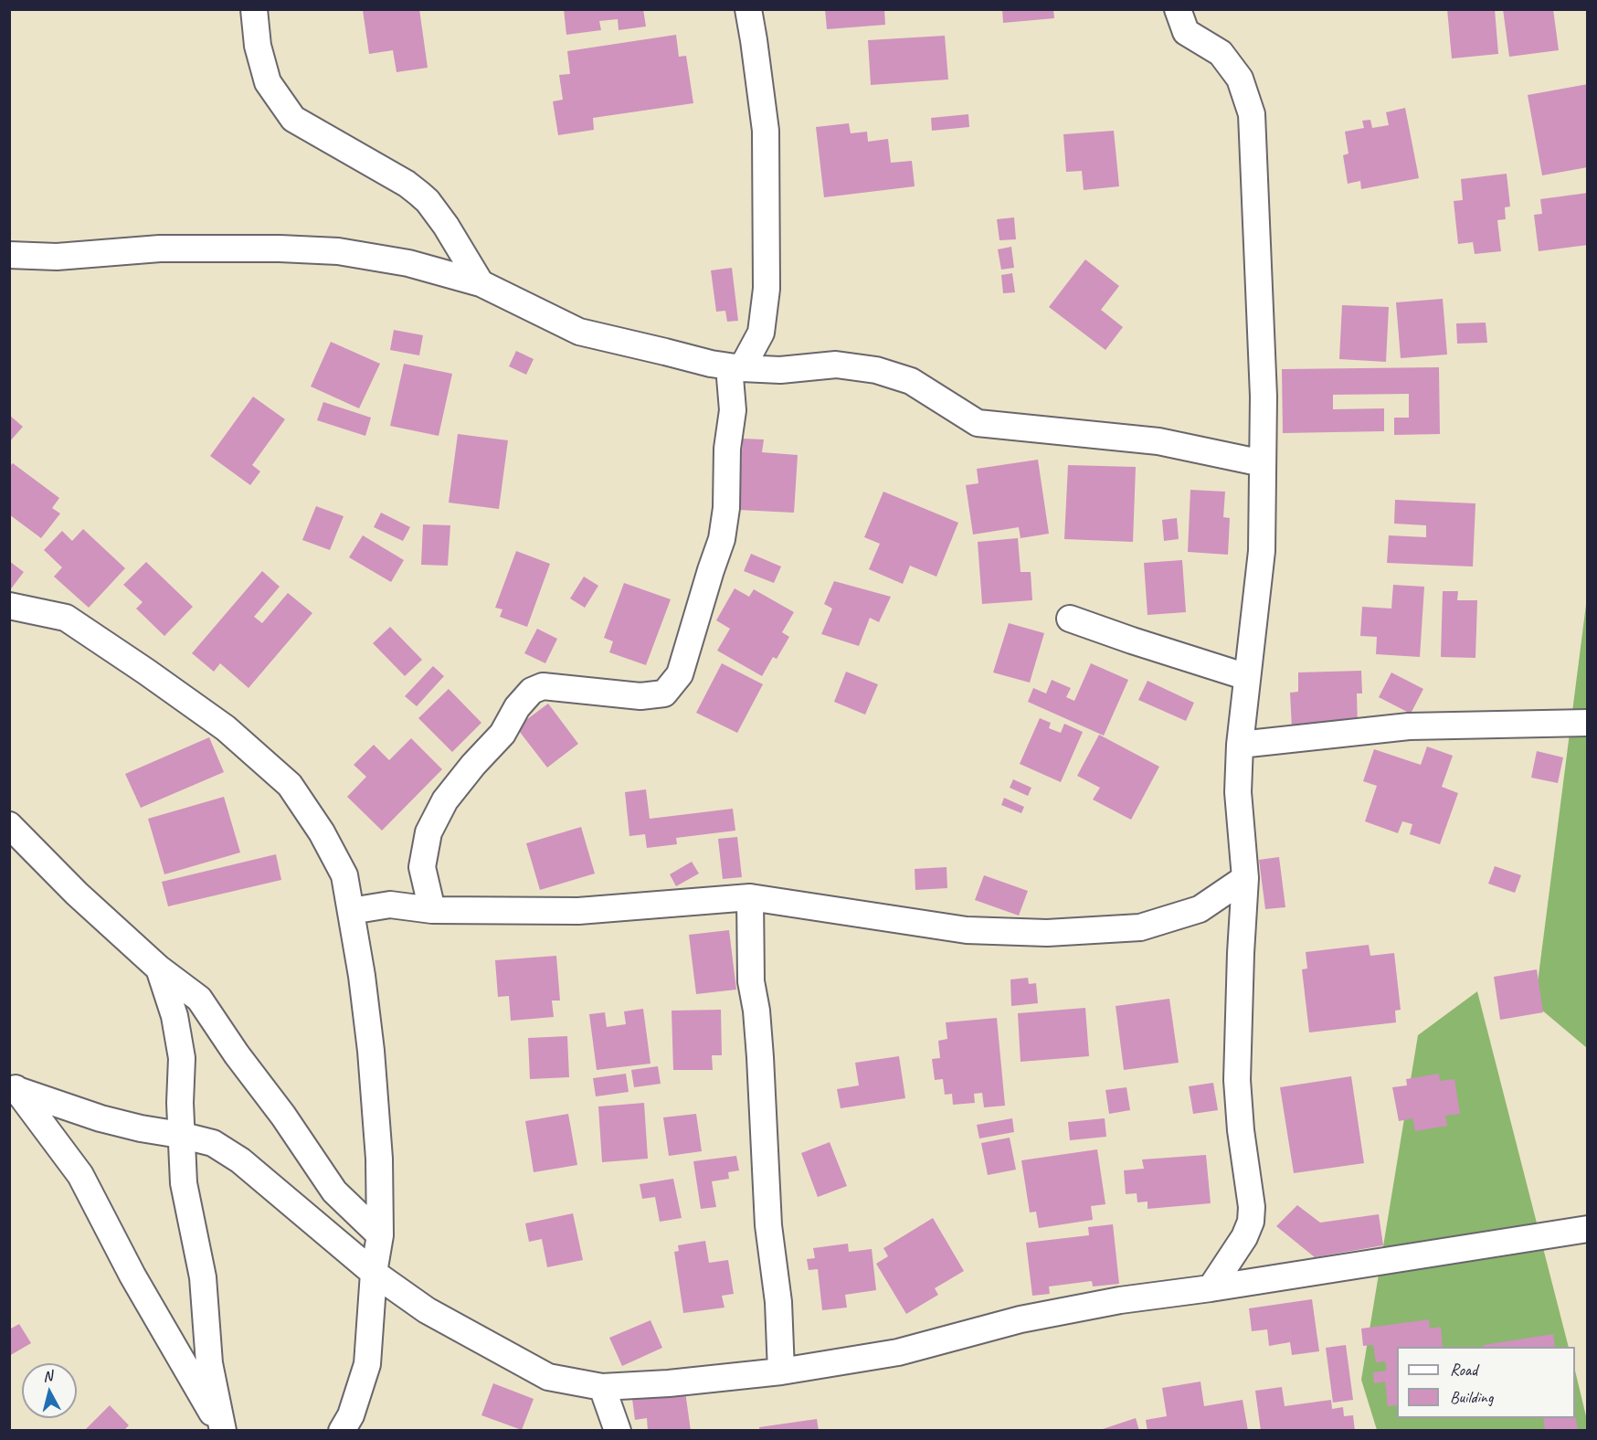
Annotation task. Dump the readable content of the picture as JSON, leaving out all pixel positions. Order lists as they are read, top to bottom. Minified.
{"legend":["Road","Building"],"north":"top"}
